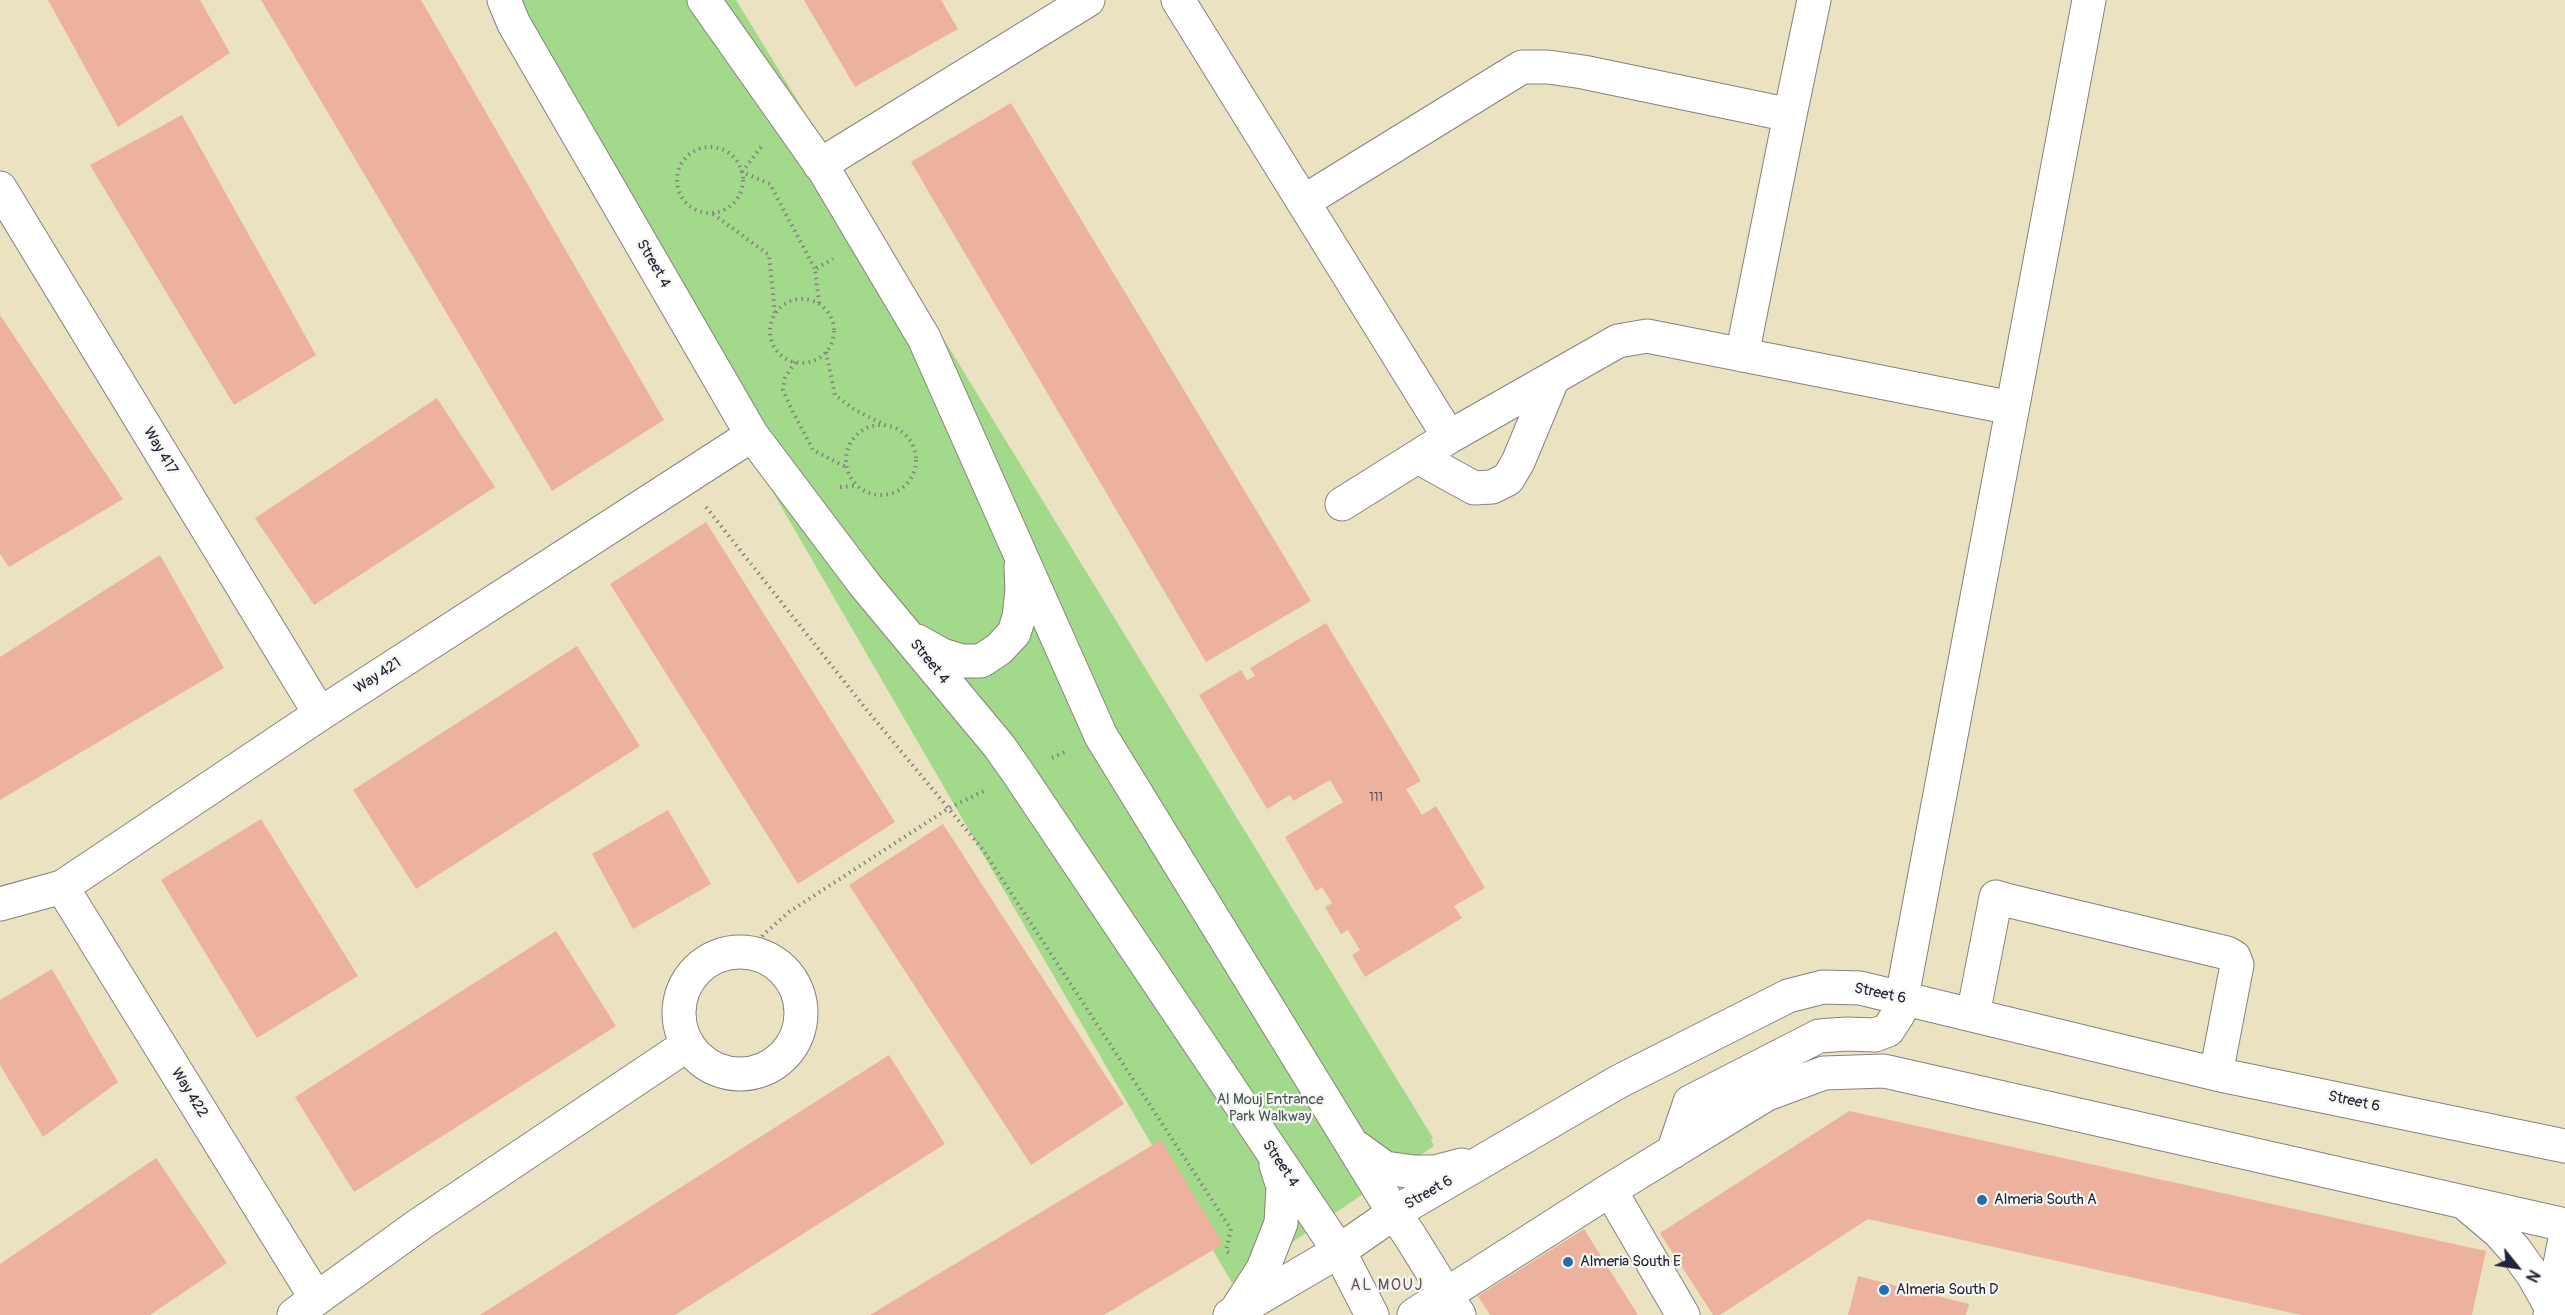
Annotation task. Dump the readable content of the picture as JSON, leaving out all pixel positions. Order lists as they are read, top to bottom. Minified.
{"streets":{"street":["Street 4","Way 417","Way 421","Street 6","Way 422"]},"crossings":[["Street 4","Way 421"],["Street 4","Street 6"],["Way 417","Way 421"],["Way 421","Way 422"]],"districts":["AL MOUJ"],"parks":["Al Mouj Entrance Park Walkway"],"places":["Almeria South A","Almeria South E","Almeria South D"],"house_numbers":["111"],"north":"bottom right"}
